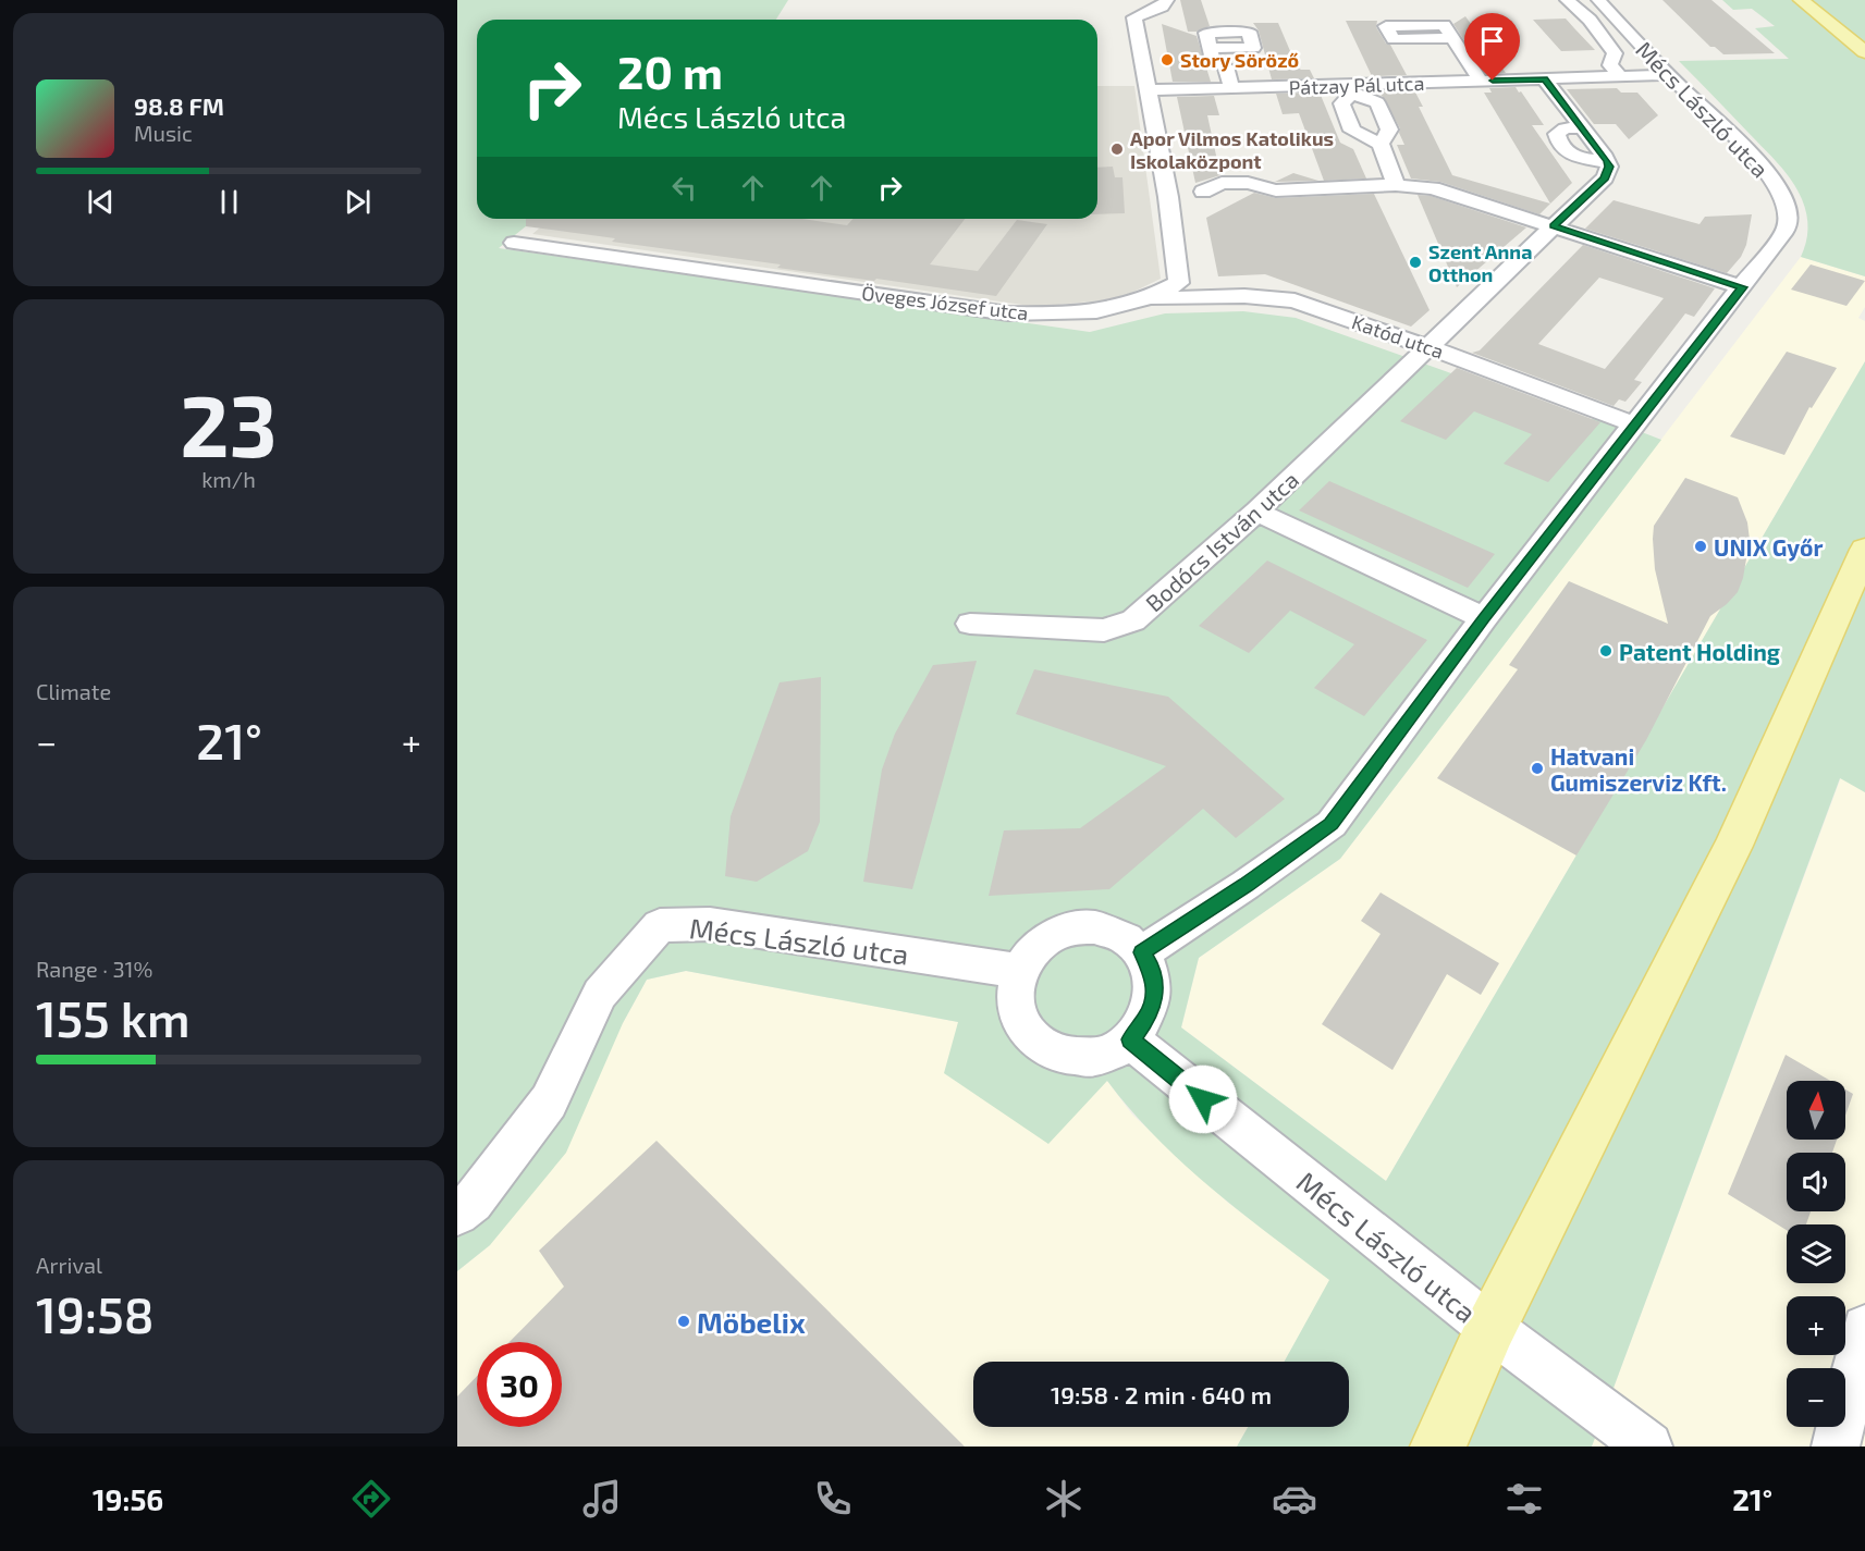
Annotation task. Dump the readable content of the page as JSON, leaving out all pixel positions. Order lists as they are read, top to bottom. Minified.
{"streets":{"street":["Pátzay Pál utca","Mécs László utca","Öveges József utca","Katód utca","Bodócs István utca"]},"crossings":[["Pátzay Pál utca","Mécs László utca"],["Pátzay Pál utca","Öveges József utca"],["Mécs László utca","Katód utca"],["Öveges József utca","Katód utca"],["Katód utca","Bodócs István utca"]],"places":["Story Söröző","Apor Vilmos Katolikus Iskolaközpont","Szent Anna Otthon","UNIX Győr","Patent Holding","Hatvani Gumiszerviz Kft.","Möbelix"],"north":"top","page":{"turn":["20 m","Mécs László utca"],"song":["98.8 FM","Music"],"tile":[["23","km/h"],"Climate",["Range · 31%","155 km"],["Arrival","19:58"]],"heat":["−","21°","+"],"map_buttons":["+","−"],"limit":"30","trip":"19:58 · 2 min · 640 m","tabs":["19:56","21°"]}}
